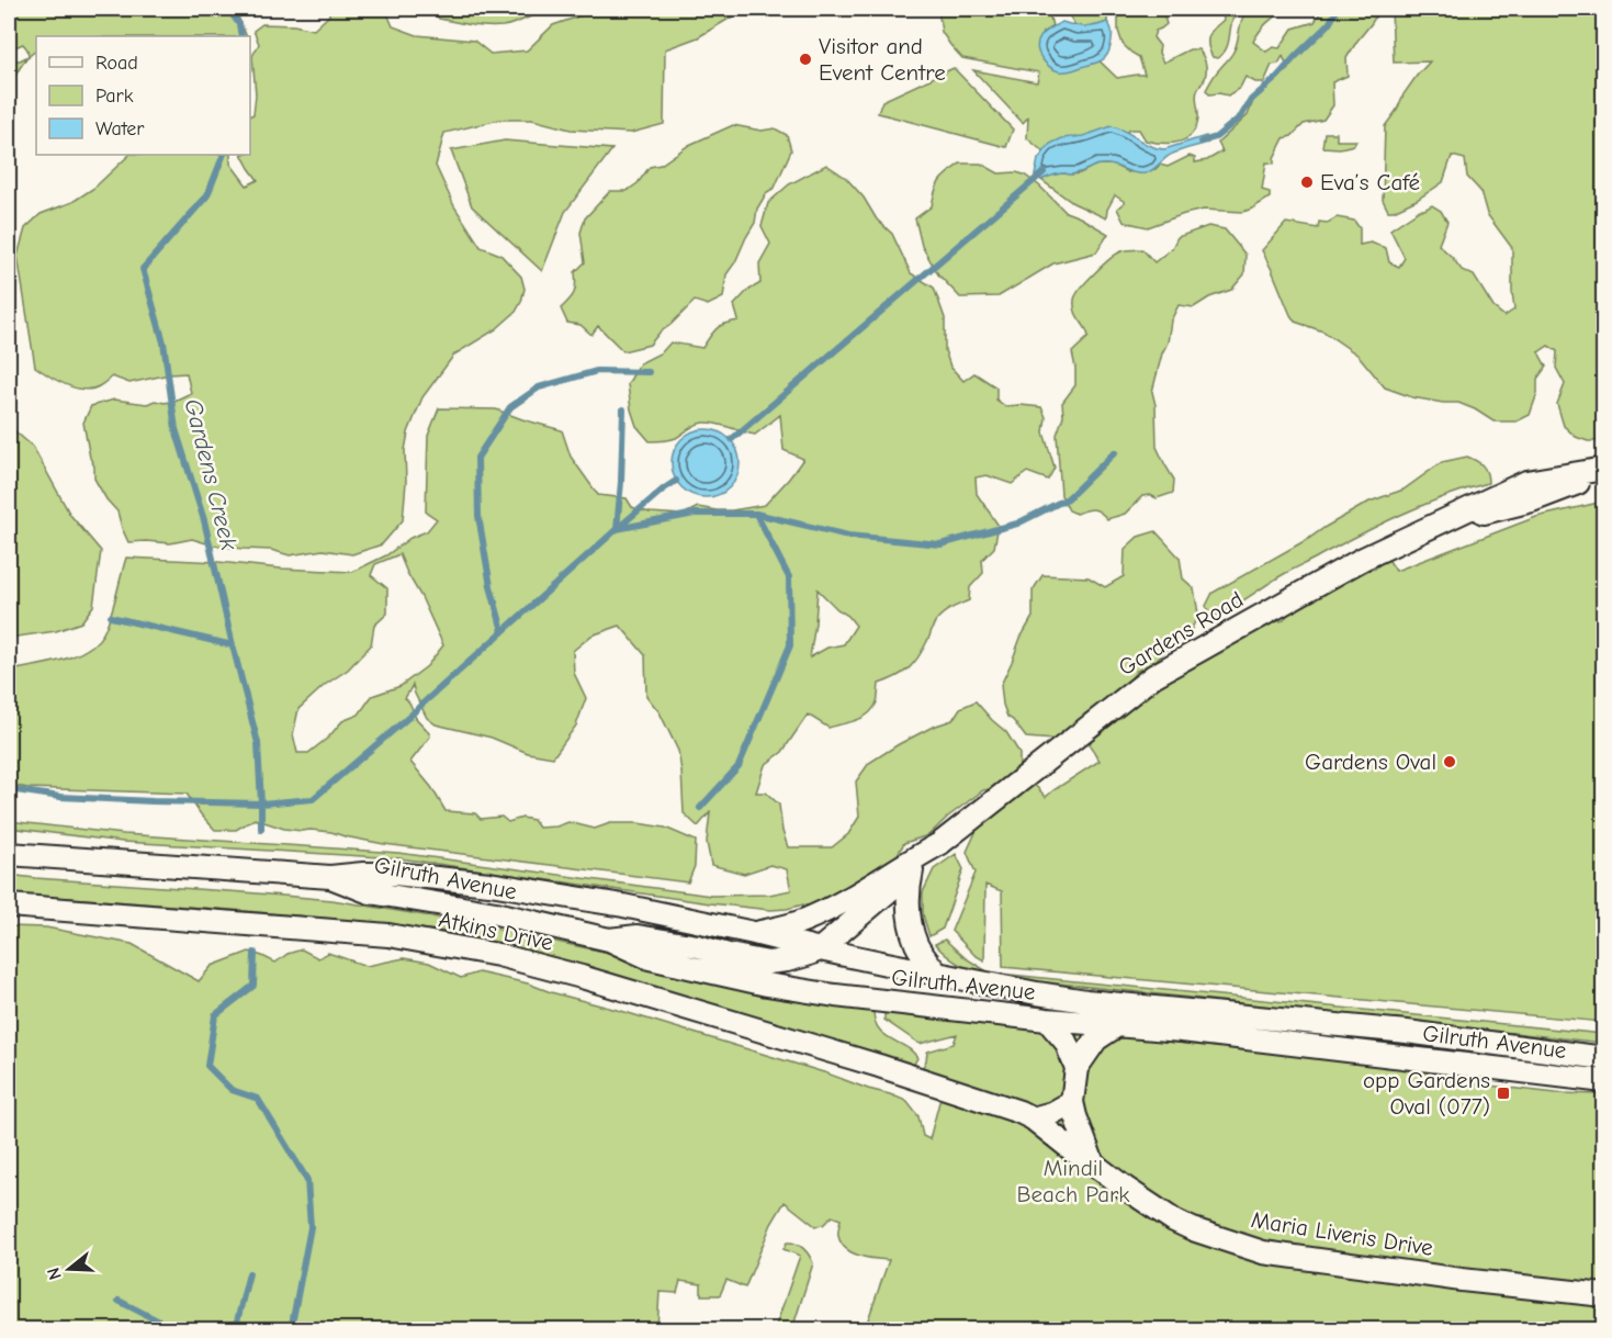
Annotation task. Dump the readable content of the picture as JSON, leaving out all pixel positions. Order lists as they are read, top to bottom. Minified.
{"streets":{"street":["Gardens Road","Gilruth Avenue","Atkins Drive","Maria Liveris Drive"]},"crossings":[["Gardens Road","Gilruth Avenue"],["Atkins Drive","Maria Liveris Drive"]],"water":["Gardens Creek"],"parks":["Mindil Beach Park"],"places":{"other":["Visitor and Event Centre","Eva’s Café","Gardens Oval"],"transit":["opp Gardens Oval (077)"]},"legend":["Road","Park","Water"],"north":"left"}
